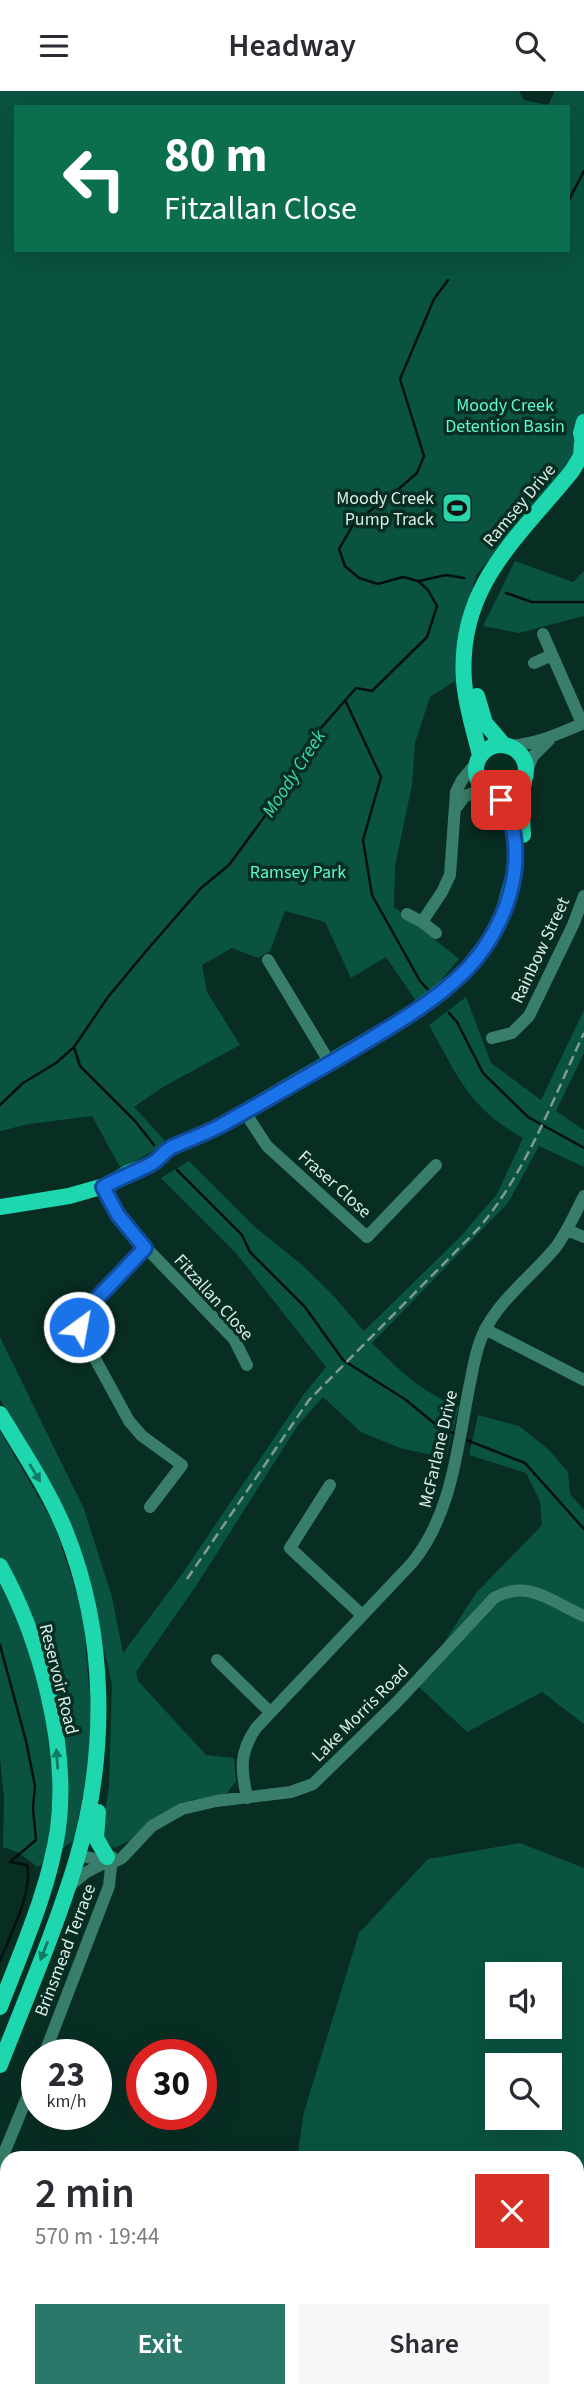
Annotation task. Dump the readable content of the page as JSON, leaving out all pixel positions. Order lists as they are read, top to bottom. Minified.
{"streets":{"main road":["Ramsey Drive","Reservoir Road"],"street":["Rainbow Street","Fraser Close","Fitzallan Close","McFarlane Drive","Lake Morris Road","Brinsmead Terrace"]},"crossings":[["McFarlane Drive","Lake Morris Road"],["Reservoir Road","Lake Morris Road"],["Lake Morris Road","Brinsmead Terrace"]],"water":["Moody Creek"],"parks":["Moody Creek Detention Basin","Ramsey Park"],"places":{"sports":["Moody Creek Pump Track"]},"page":{"header":"Headway","turn":["80 m","Fitzallan Close"],"speed":"23 km/h","limit":"30","heading":["2 min","570 m · 19:44"],"buttons":["Exit","Share"]}}
